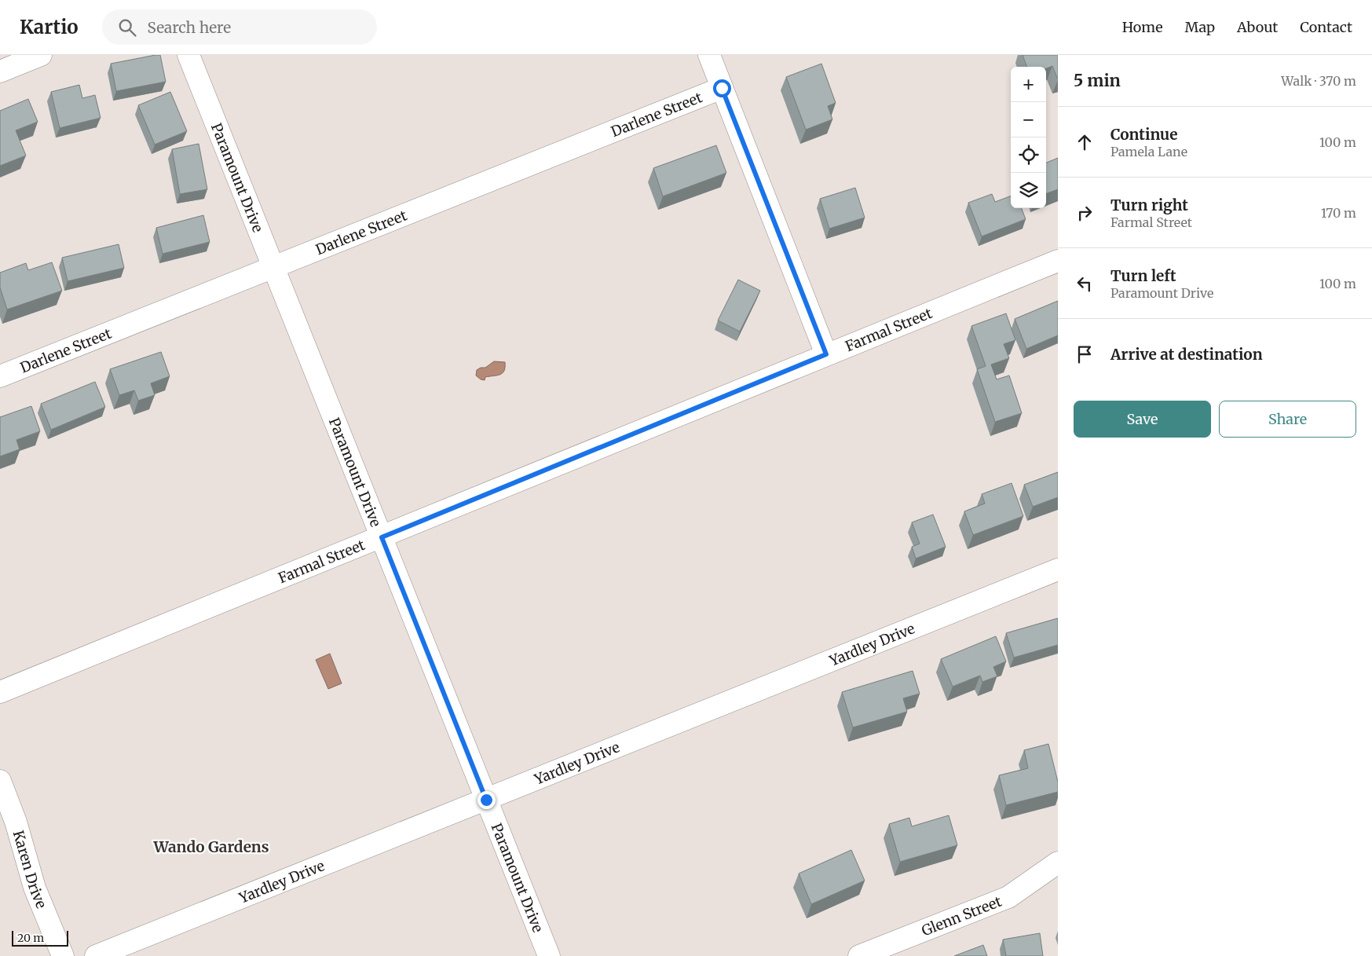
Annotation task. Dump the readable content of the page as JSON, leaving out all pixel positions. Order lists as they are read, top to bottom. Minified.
{"streets":{"street":["Darlene Street","Paramount Drive","Farmal Street","Yardley Drive","Karen Drive","Glenn Street"]},"crossings":[["Darlene Street","Paramount Drive"],["Paramount Drive","Farmal Street"],["Paramount Drive","Yardley Drive"]],"districts":["Wando Gardens"],"scale_bar":"20 m","page":{"header":"Kartio","search":"Search here","nav":["Home","Map","About","Contact"],"heading":["5 min","Walk · 370 m"],"map_buttons":["+","−"],"list":[["Continue","Pamela Lane","100 m"],["Turn right","Farmal Street","170 m"],["Turn left","Paramount Drive","100 m"],"Arrive at destination"],"buttons":["Save","Share"],"scale":"20 m"}}
